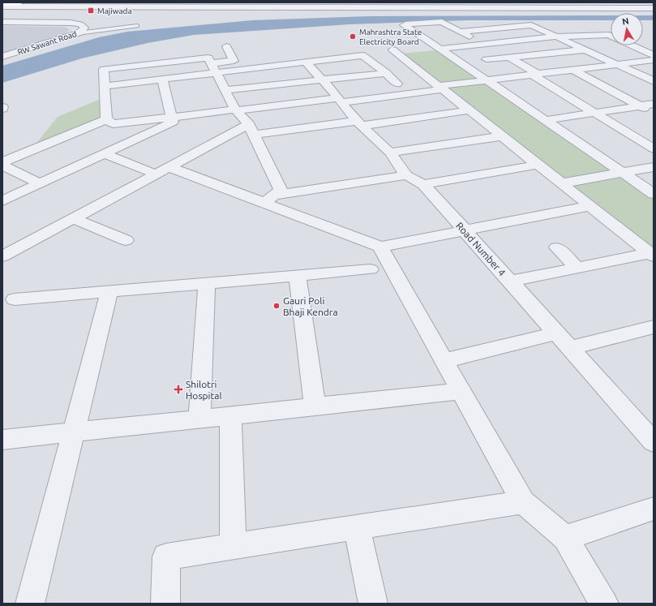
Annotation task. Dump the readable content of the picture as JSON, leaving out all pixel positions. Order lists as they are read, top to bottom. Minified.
{"streets":{"street":["RW Sawant Road","Road Number 4"]},"places":{"transit":["Majiwada"],"other":["Mahrashtra State Electricity Board","Gauri Poli Bhaji Kendra"],"health":["Shilotri Hospital"]},"north":"top"}
